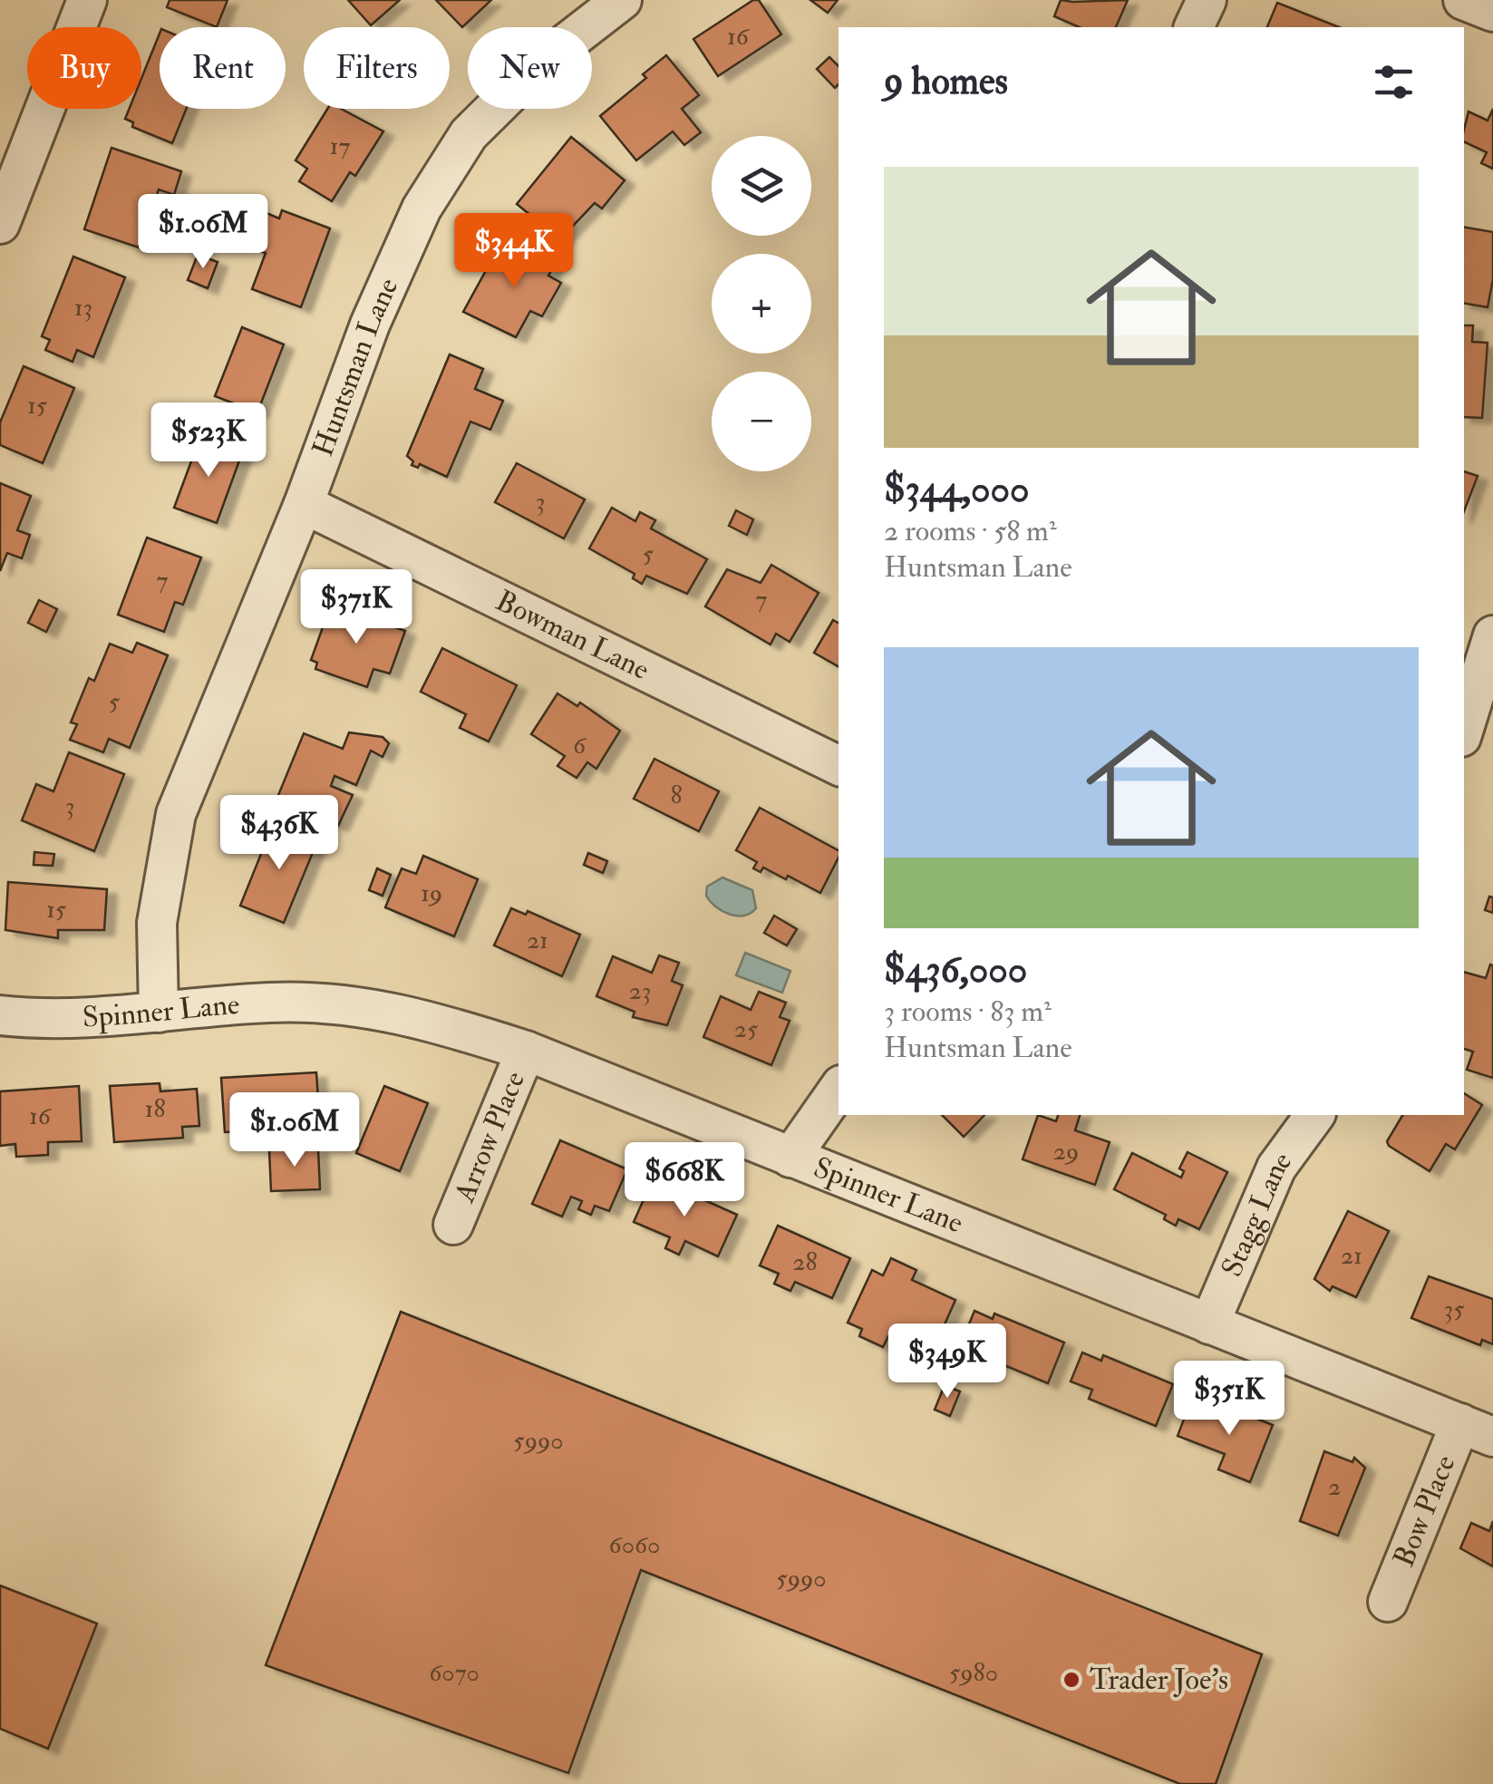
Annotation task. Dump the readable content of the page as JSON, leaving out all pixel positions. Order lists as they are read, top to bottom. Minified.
{"streets":{"street":["Huntsman Lane","Bowman Lane","Spinner Lane","Arrow Place","Stagg Lane","Bow Place"]},"crossings":[["Huntsman Lane","Bowman Lane"],["Huntsman Lane","Spinner Lane"],["Spinner Lane","Arrow Place"],["Spinner Lane","Stagg Lane"],["Spinner Lane","Bow Place"]],"places":["Trader Joe's"],"house_numbers":["16","17","13","15","3","5","7","7","5","6","8","3","19","15","21","23","25","18","16","29","21","28","35","5990","2","6060","5990","6070","5980"],"page":{"chip":["Buy","Rent","Filters","New"],"heading":"9 homes","map_buttons":["+","−"],"list":[{"name":"$344,000","note":"2 rooms · 58 m² · Huntsman Lane"},{"name":"$436,000","note":"3 rooms · 83 m² · Huntsman Lane"}],"price":["$1.06M","$344K","$523K","$371K","$436K","$1.06M","$668K","$349K","$351K"]}}
